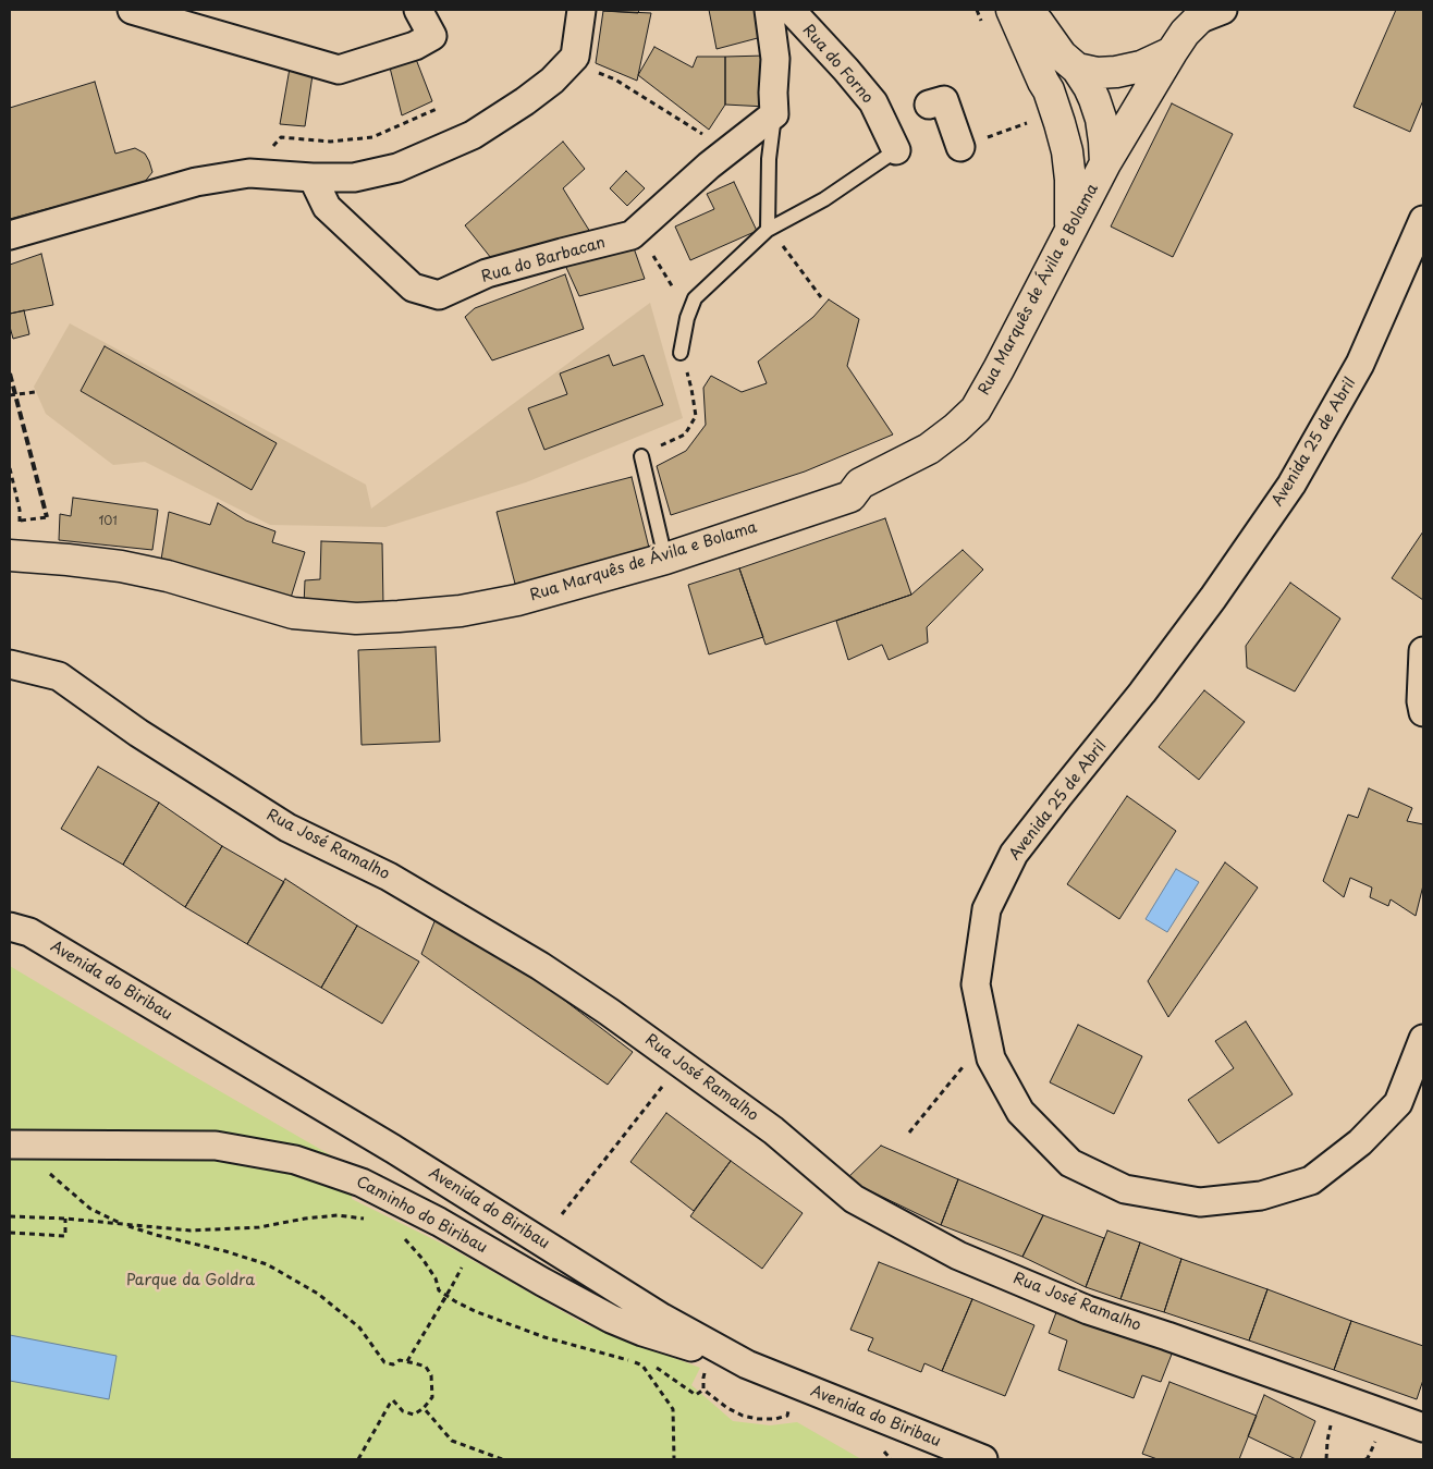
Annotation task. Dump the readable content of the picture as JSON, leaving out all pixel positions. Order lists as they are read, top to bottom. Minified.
{"streets":{"main road":["Rua Marquês de Ávila e Bolama"],"street":["Rua do Forno","Rua do Barbacan","Avenida 25 de Abril","Rua José Ramalho","Avenida do Biribau","Caminho do Biribau"]},"crossings":[["Avenida do Biribau","Caminho do Biribau"]],"parks":["Parque da Goldra"],"house_numbers":["101"]}
